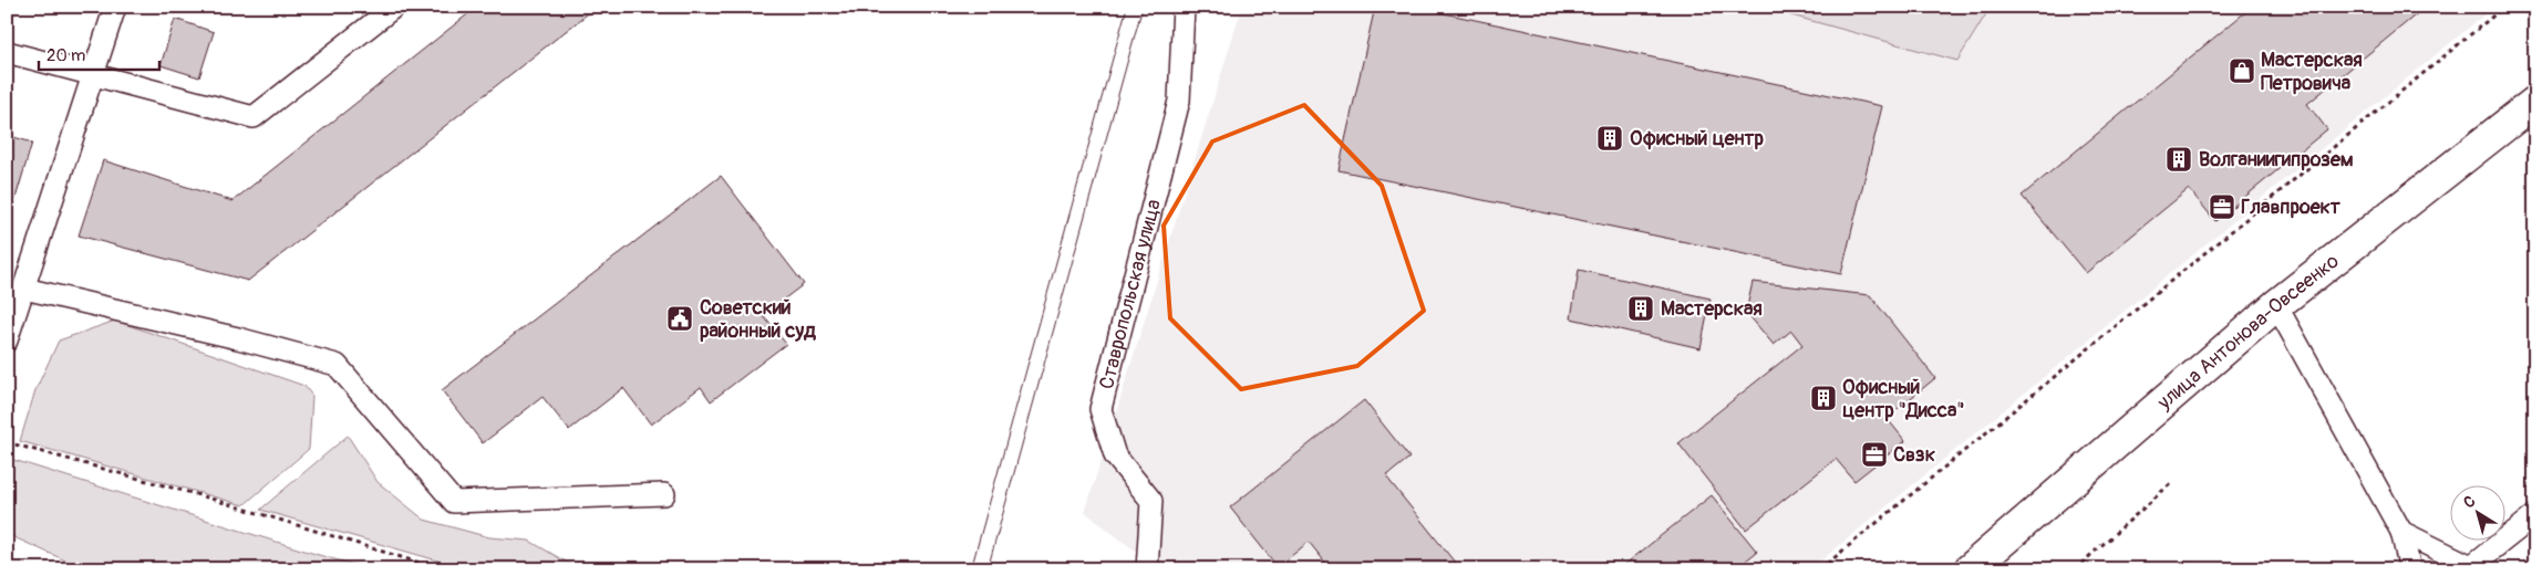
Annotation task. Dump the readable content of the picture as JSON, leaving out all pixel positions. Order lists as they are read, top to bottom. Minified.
{"streets":{"main road":["улица Антонова-Овсеенко"],"lane":["Ставропольская улица"]},"places":{"shop":["Мастерская Петровича"],"building":["Офисный центр","Волганиигипрозем","Мастерская","Офисный центр \"Дисса\""],"office":["Главпроект","Свзк"],"public building":["Советский районный суд"]},"scale_bar":"20 m","north":"top left"}
